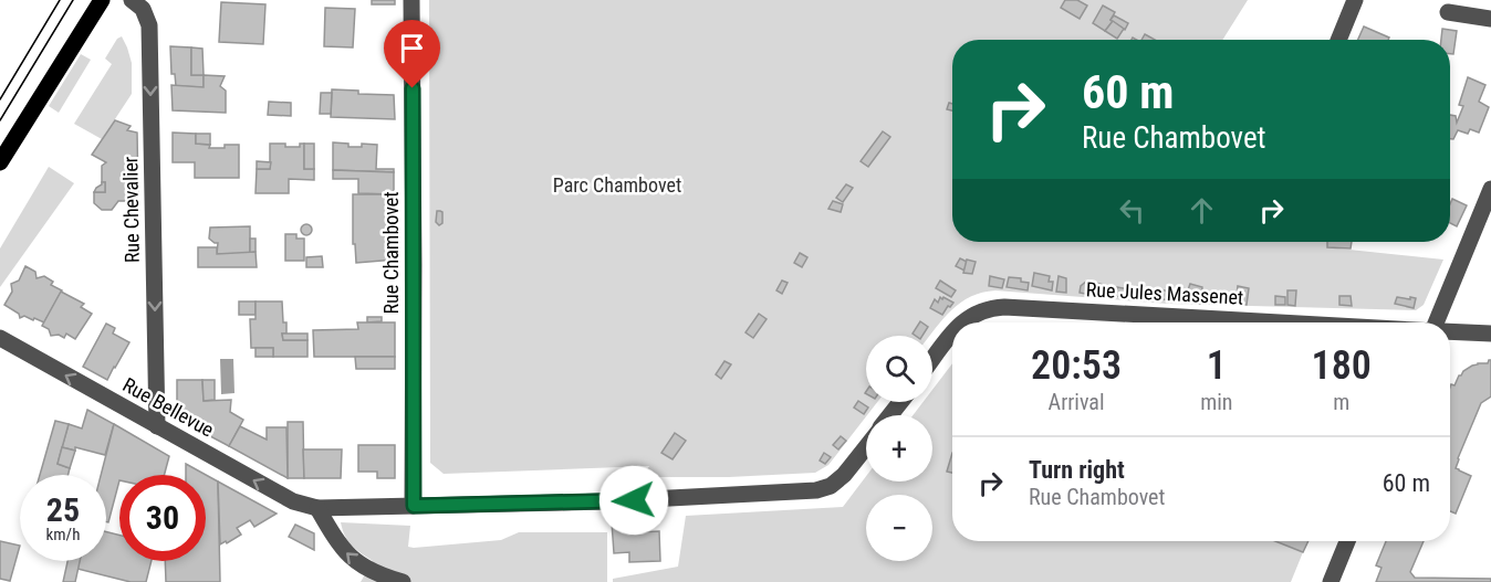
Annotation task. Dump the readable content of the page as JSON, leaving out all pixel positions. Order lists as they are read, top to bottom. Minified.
{"streets":{"street":["Rue Chevalier","Rue Chambovet","Rue Jules Massenet","Rue Bellevue"]},"crossings":[["Rue Chevalier","Rue Bellevue"],["Rue Chambovet","Rue Bellevue"]],"one_way":["Rue Chevalier","Rue Bellevue"],"parks":["Parc Chambovet"],"page":{"turn":["60 m","Rue Chambovet"],"eta":["20:53","Arrival","1","min","180","m"],"map_buttons":["+","−"],"list":[{"name":"Turn right","note":"Rue Chambovet","value":"60 m"}],"speed":"25 km/h","limit":"30"}}
